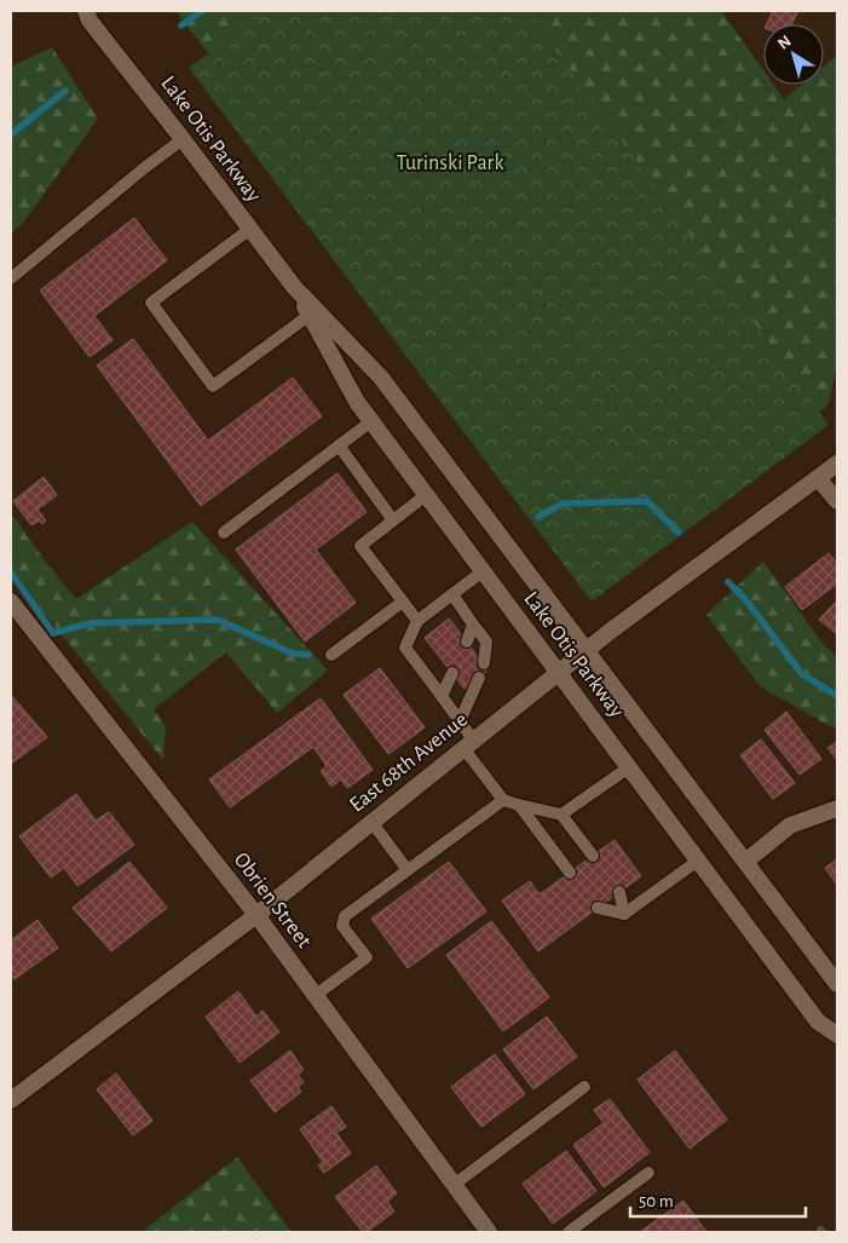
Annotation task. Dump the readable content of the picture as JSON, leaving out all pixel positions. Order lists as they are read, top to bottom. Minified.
{"streets":{"main road":["Lake Otis Parkway","East 68th Avenue","Obrien Street"]},"crossings":[["Lake Otis Parkway","East 68th Avenue"],["East 68th Avenue","Obrien Street"]],"parks":["Turinski Park"],"scale_bar":"50 m","north":"top left"}
